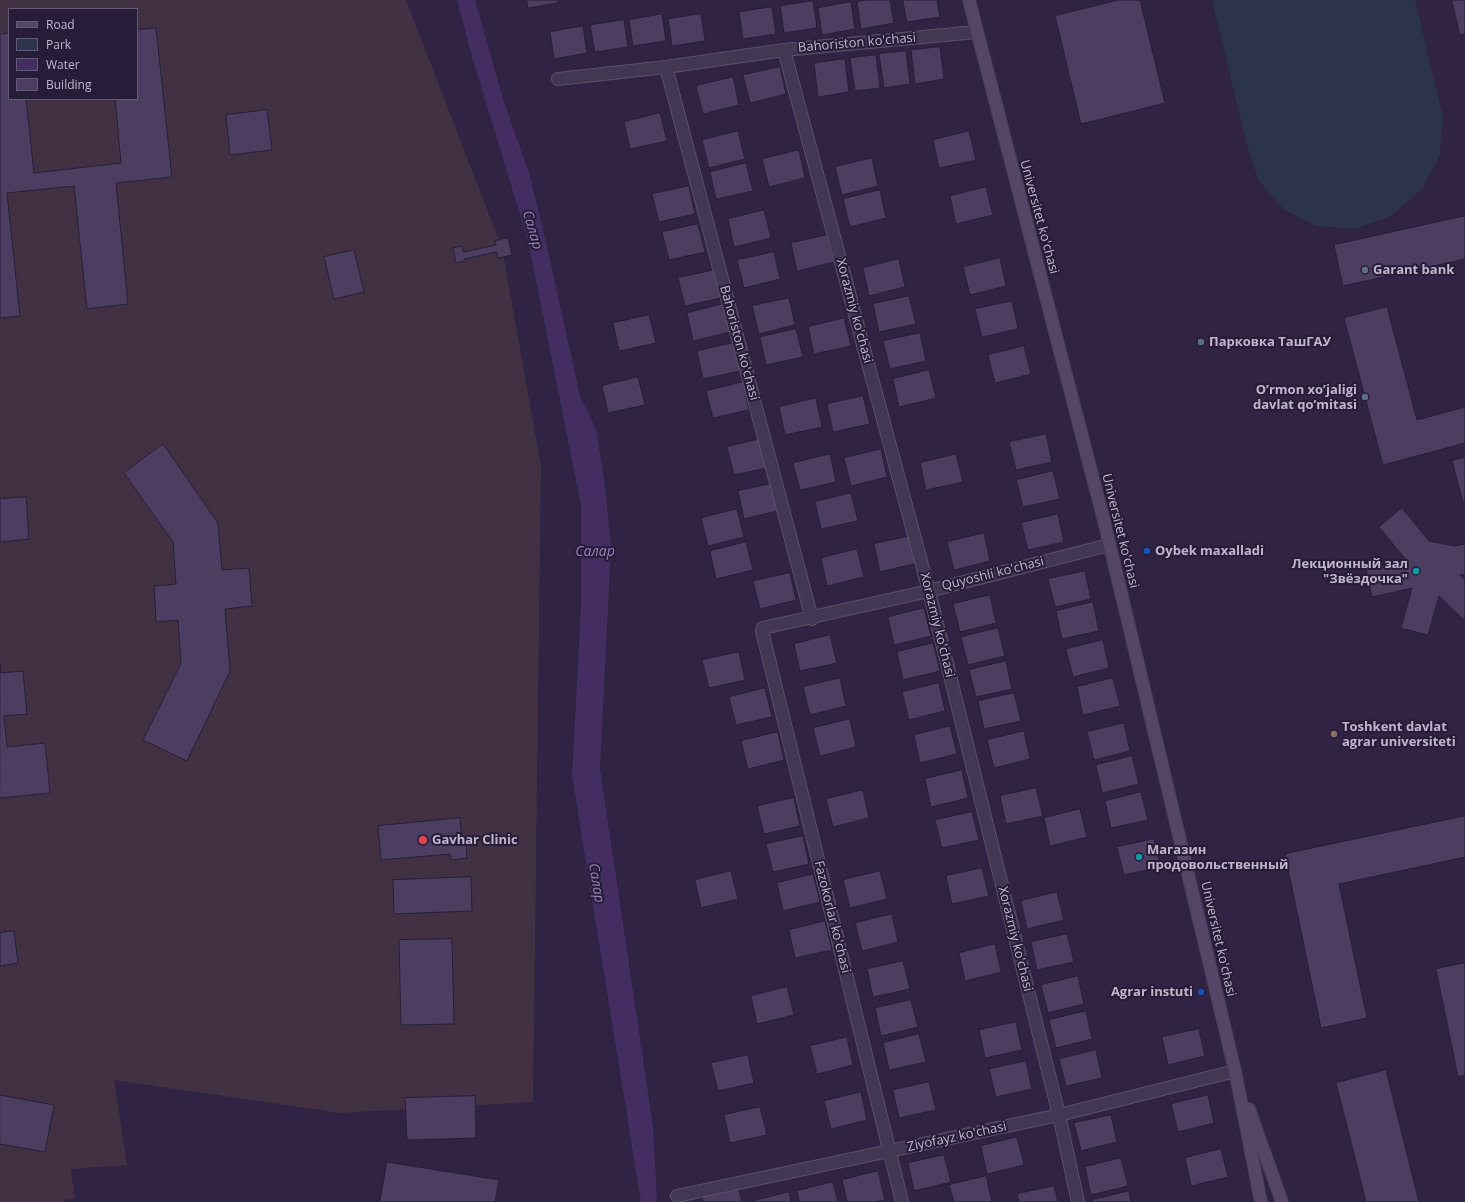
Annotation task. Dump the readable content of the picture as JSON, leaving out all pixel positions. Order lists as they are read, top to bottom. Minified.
{"streets":{"main road":["Universitet ko'chasi"],"street":["Bahoriston ko'chasi","Xorazmiy ko'chasi","Quyoshli ko'chasi","Fazokorlar ko'chasi","Ziyofayz ko'chasi"]},"crossings":[["Bahoriston ko'chasi","Universitet ko'chasi"],["Bahoriston ko'chasi","Xorazmiy ko'chasi"],["Bahoriston ko'chasi","Quyoshli ko'chasi"],["Universitet ko'chasi","Quyoshli ko'chasi"],["Universitet ko'chasi","Ziyofayz ko'chasi"],["Xorazmiy ko'chasi","Quyoshli ko'chasi"],["Xorazmiy ko'chasi","Ziyofayz ko'chasi"],["Quyoshli ko'chasi","Fazokorlar ko'chasi"],["Fazokorlar ko'chasi","Ziyofayz ko'chasi"]],"water":["Салар"],"places":["Garant bank","Парковка ТашГАУ","O’rmon xo’jaligi davlat qo’mitasi","Oybek maxalladi","Лекционный зал \"Звёздочка\"","Toshkent davlat agrar universiteti","Gavhar Clinic","Магазин продовольственный","Agrar instuti"],"legend":["Road","Park","Water","Building"]}
